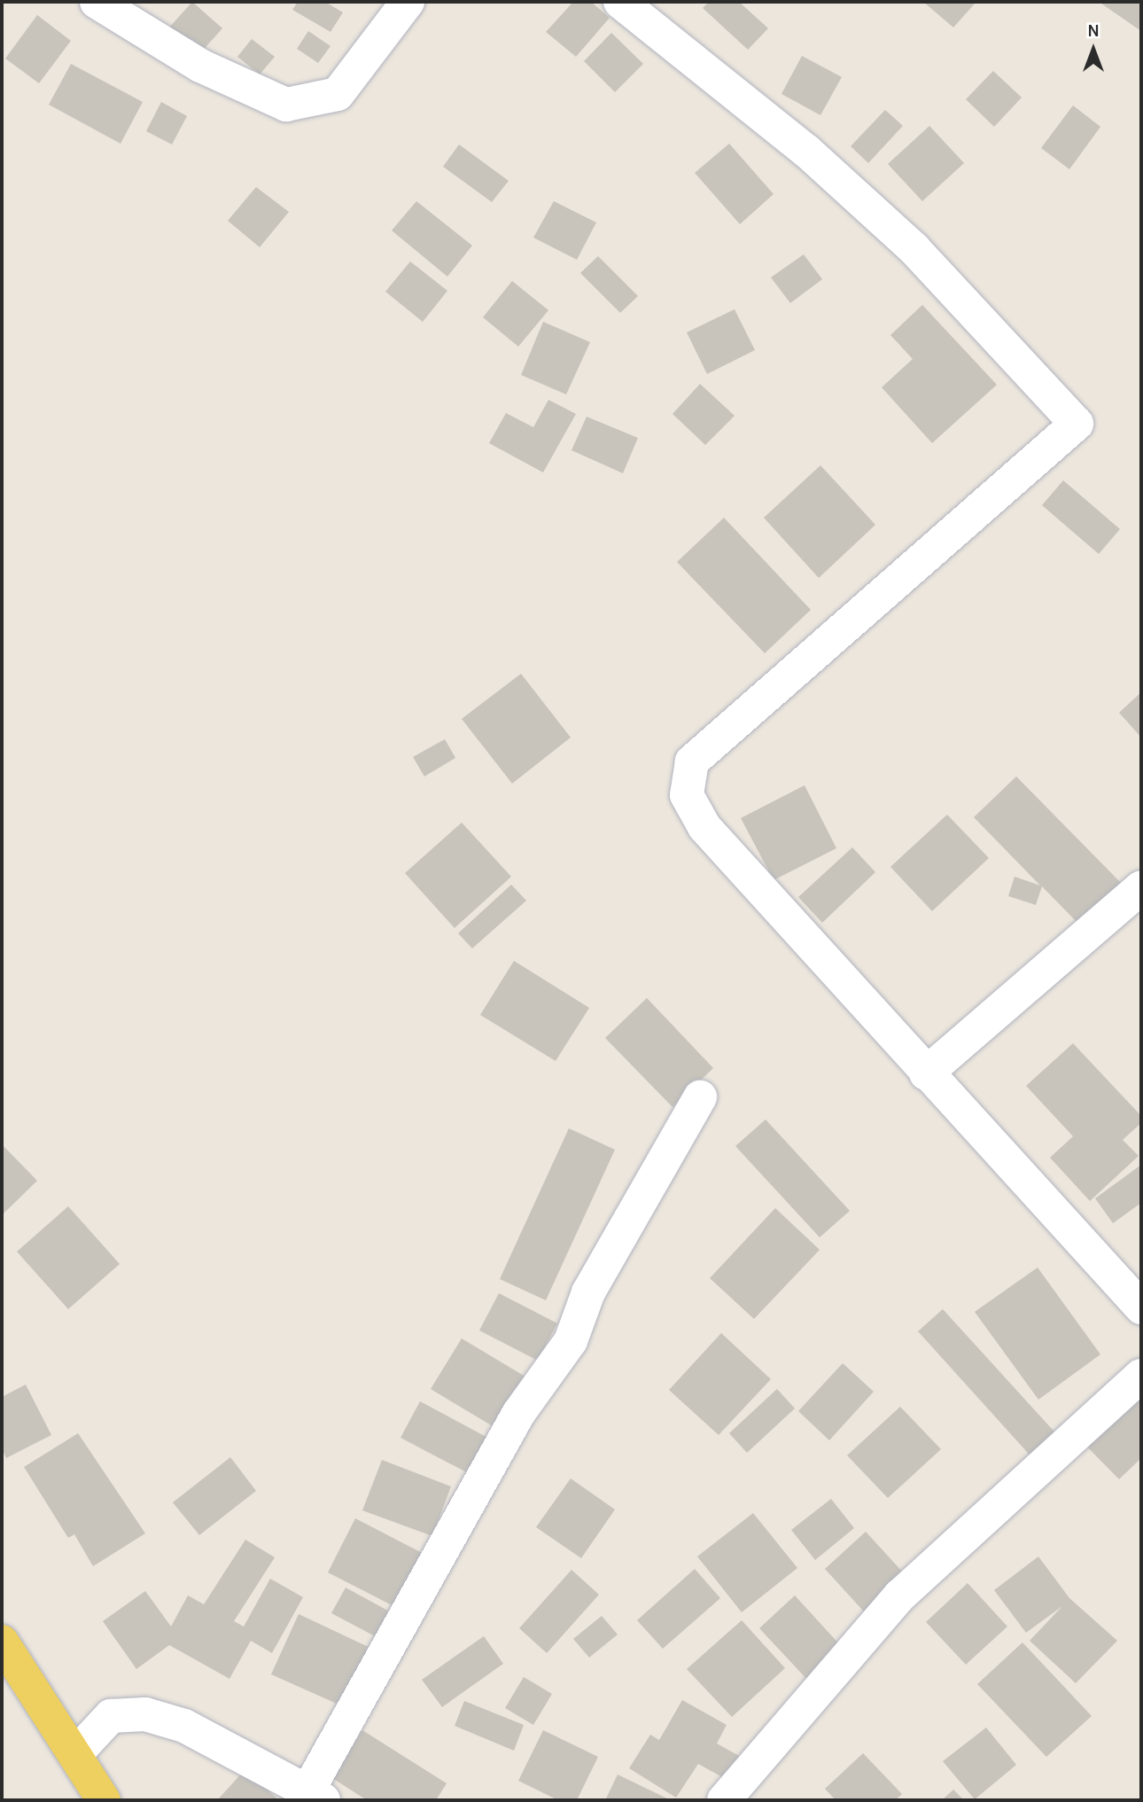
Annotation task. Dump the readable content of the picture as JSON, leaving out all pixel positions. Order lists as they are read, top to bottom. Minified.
{"north":"top"}
